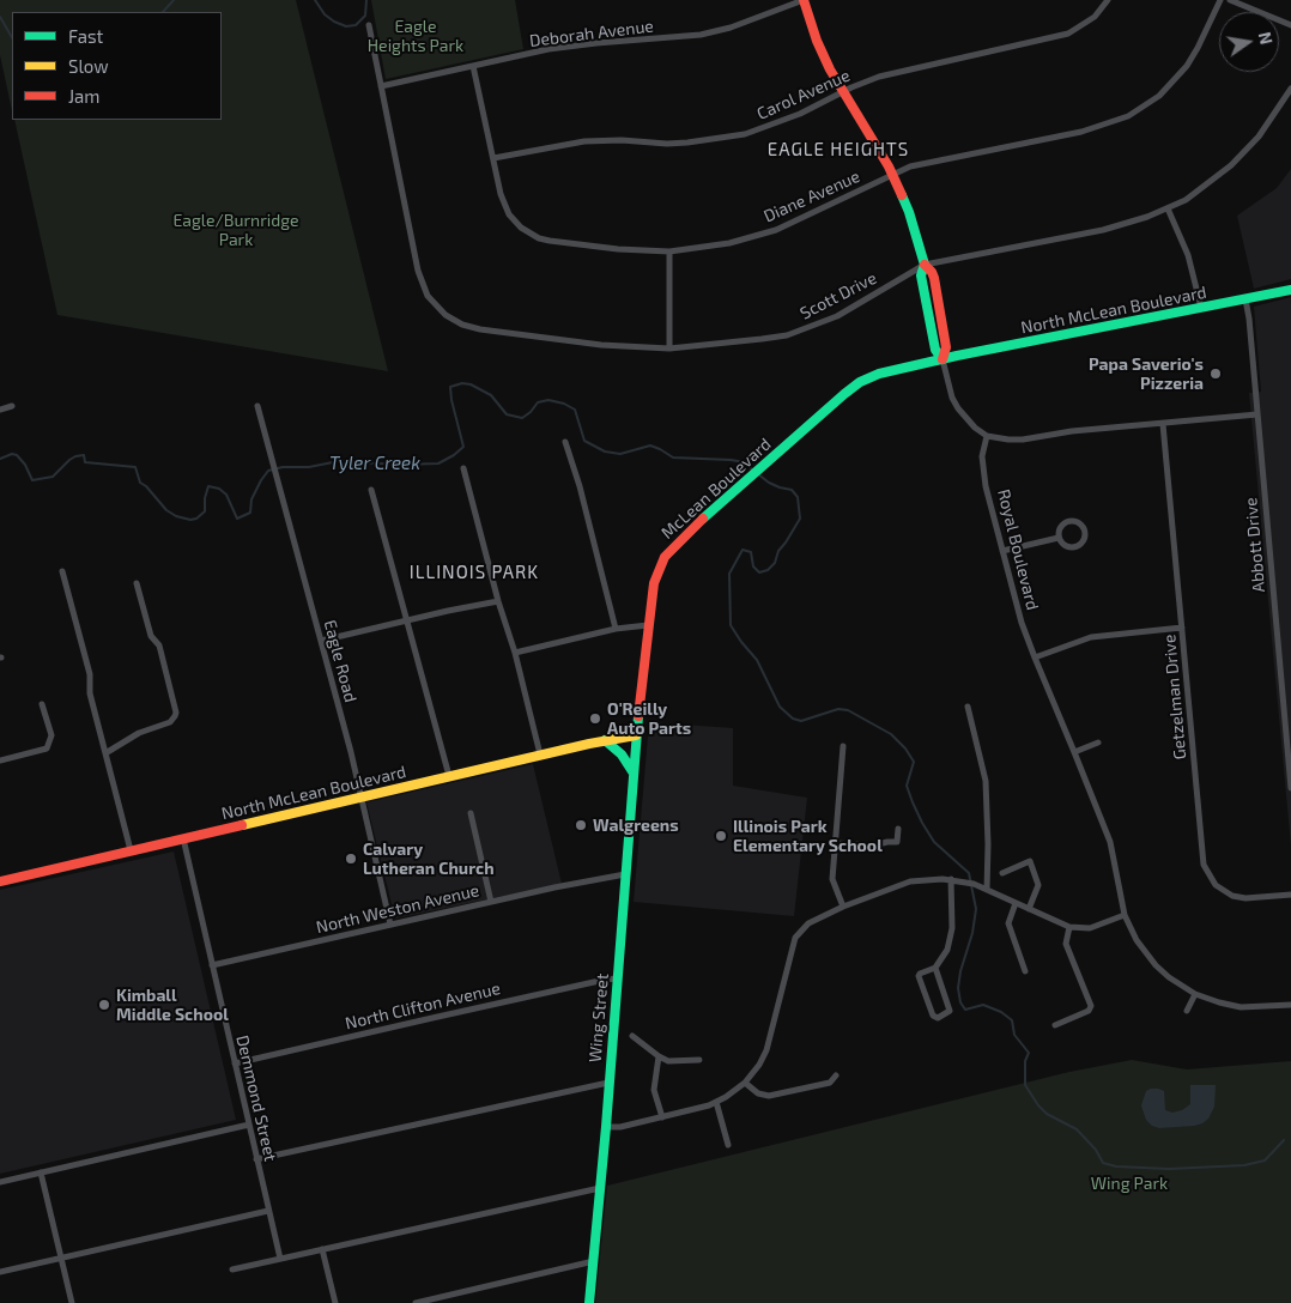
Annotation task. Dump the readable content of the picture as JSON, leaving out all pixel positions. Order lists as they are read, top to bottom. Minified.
{"streets":{"main road":["North McLean Boulevard","McLean Boulevard","Wing Street"],"street":["Deborah Avenue","Carol Avenue","Diane Avenue","Scott Drive","Abbott Drive","Royal Boulevard","Eagle Road","Getzelman Drive","North Weston Avenue","North Clifton Avenue","Demmond Street"]},"crossings":[["Deborah Avenue","Diane Avenue"],["Deborah Avenue","Scott Drive"],["Carol Avenue","Diane Avenue"],["North McLean Boulevard","McLean Boulevard"],["North McLean Boulevard","Abbott Drive"],["North McLean Boulevard","Eagle Road"],["North McLean Boulevard","Wing Street"],["North McLean Boulevard","Demmond Street"],["McLean Boulevard","Wing Street"],["Eagle Road","North Weston Avenue"],["North Weston Avenue","Wing Street"],["North Weston Avenue","Demmond Street"],["North Clifton Avenue","Wing Street"],["North Clifton Avenue","Demmond Street"]],"districts":["EAGLE HEIGHTS","ILLINOIS PARK"],"water":["Tyler Creek"],"parks":["Eagle Heights Park","Eagle/Burnridge Park","Wing Park"],"places":["Papa Saverio's Pizzeria","O'Reilly Auto Parts","Walgreens","Illinois Park Elementary School","Calvary Lutheran Church","Kimball Middle School"],"legend":["Fast","Slow","Jam"],"north":"right"}
